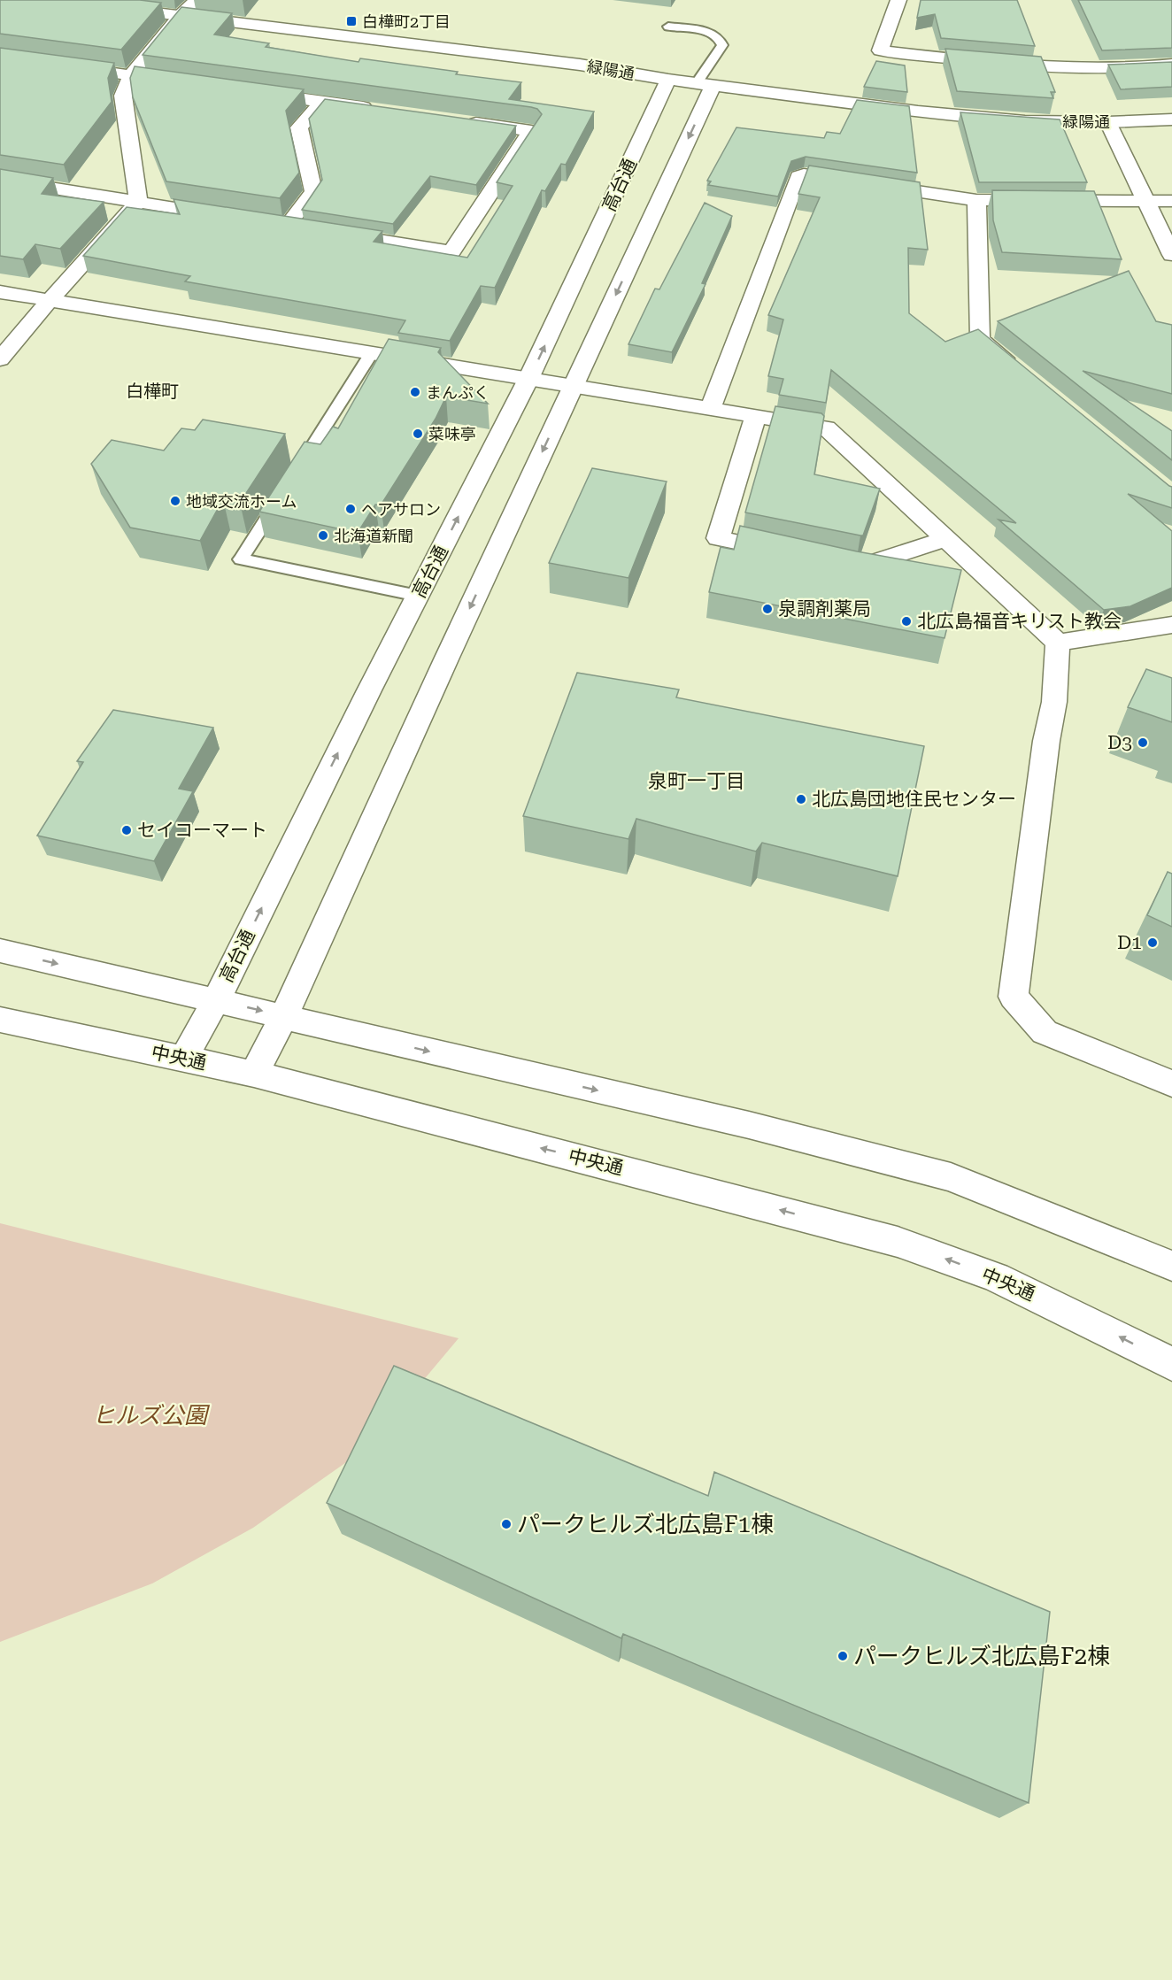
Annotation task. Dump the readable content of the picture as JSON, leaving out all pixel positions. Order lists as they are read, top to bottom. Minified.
{"streets":{"street":["緑陽通","高台通","中央通"]},"crossings":[["緑陽通","高台通"],["高台通","中央通"]],"districts":["白樺町","泉町一丁目"],"parks":["ヒルズ公園"],"places":{"transit":["白樺町2丁目"],"other":["まんぷく","菜味亭","地域交流ホーム","ヘアサロン","北海道新聞","泉調剤薬局","北広島福音キリスト教会","D3","北広島団地住民センター","セイコーマート","D1","パークヒルズ北広島F1棟","パークヒルズ北広島F2棟"]}}
